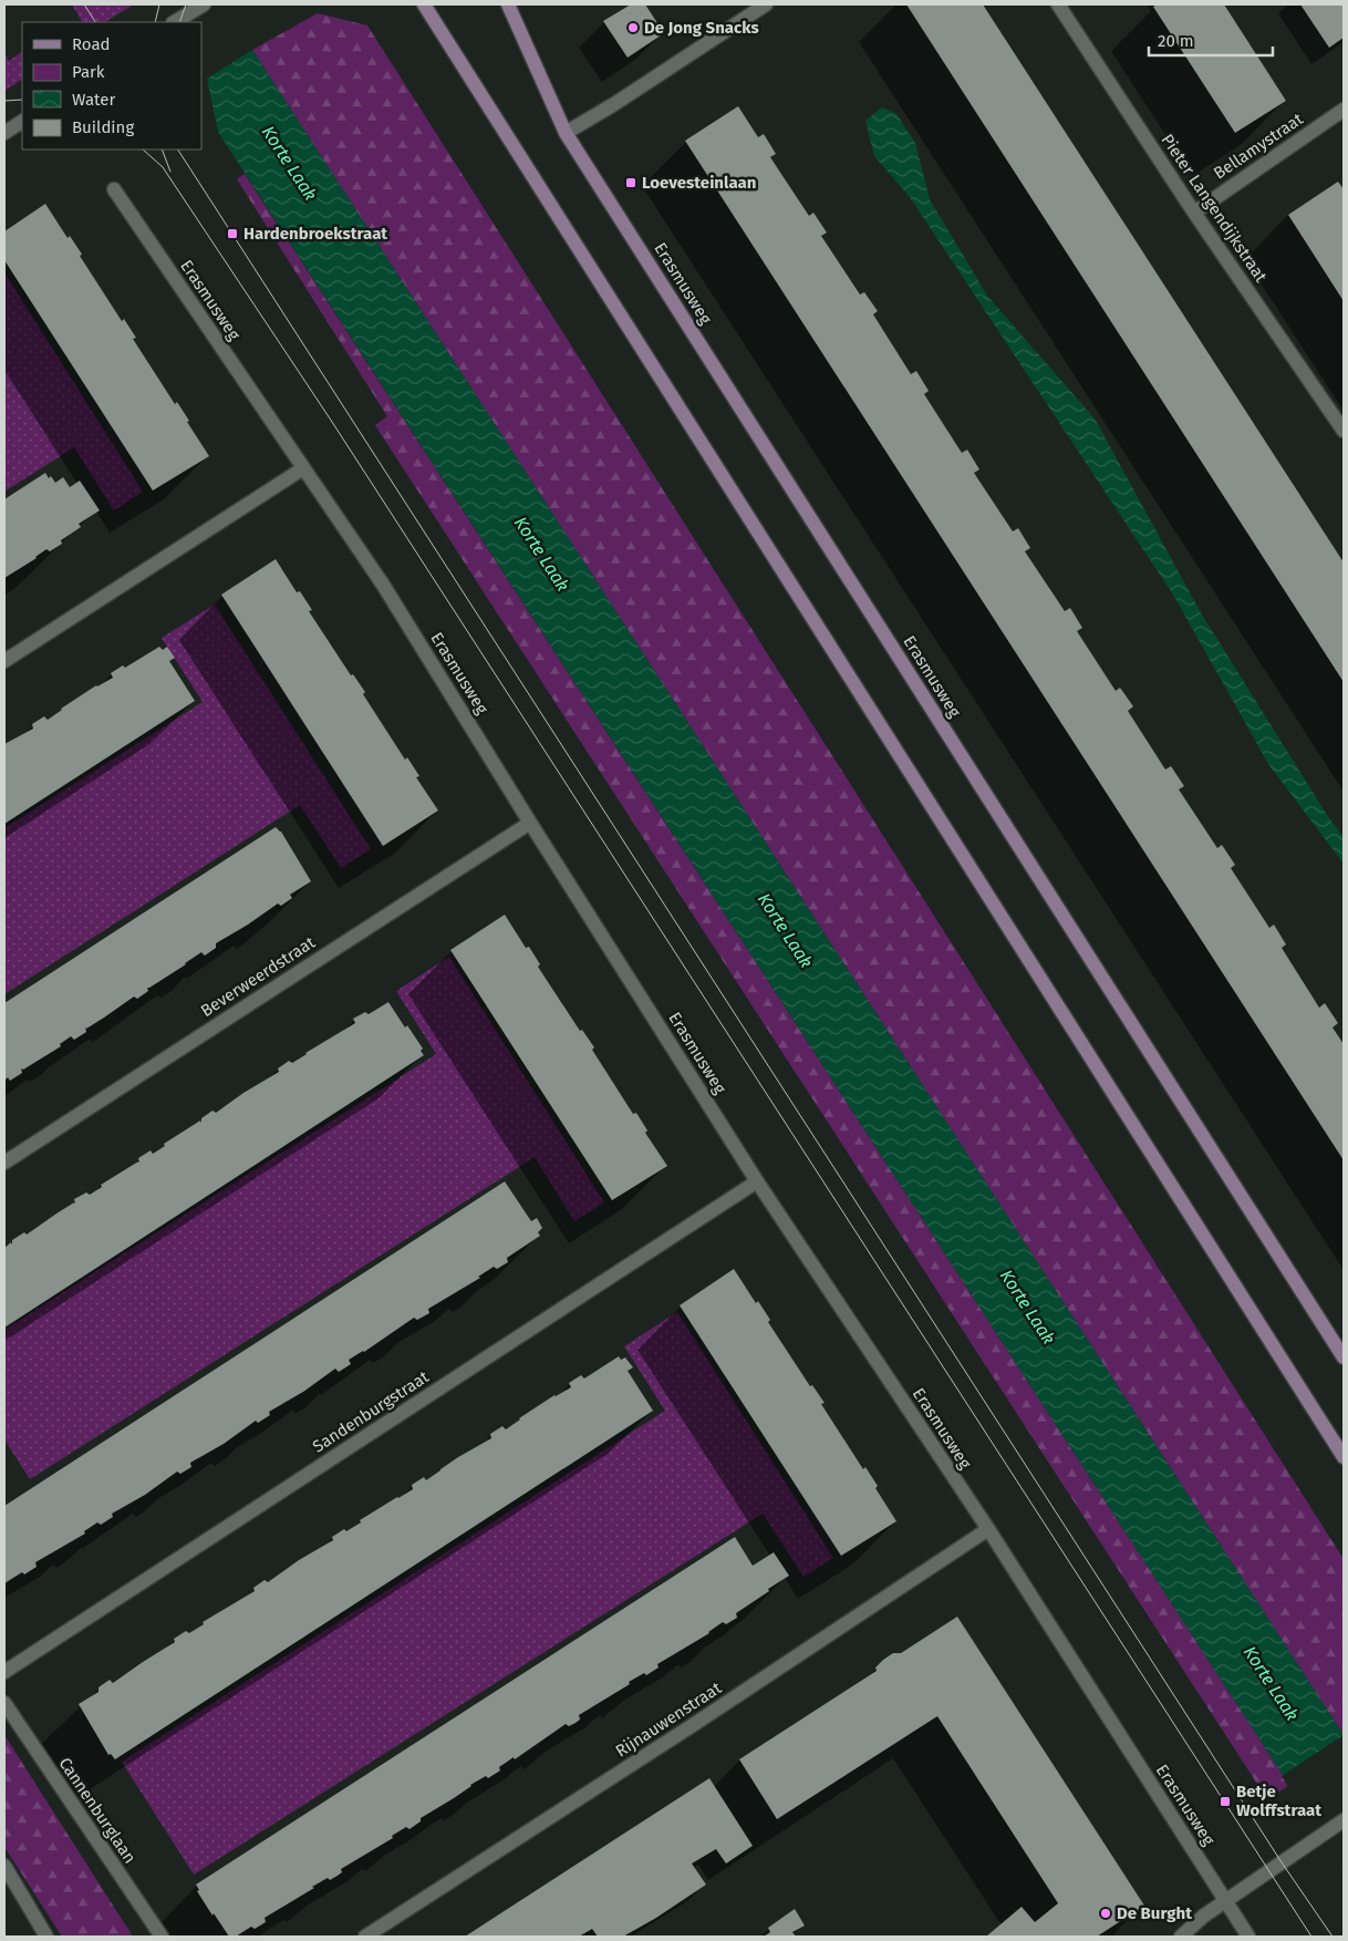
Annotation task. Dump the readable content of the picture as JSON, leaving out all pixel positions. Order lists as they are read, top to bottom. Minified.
{"streets":{"main road":["Erasmusweg"],"street":["Bellamystraat","Pieter Langendijkstraat","Beverweerdstraat","Sandenburgstraat","Rijnauwenstraat","Cannenburglaan"]},"crossings":[["Bellamystraat","Pieter Langendijkstraat"],["Erasmusweg","Beverweerdstraat"],["Erasmusweg","Sandenburgstraat"],["Erasmusweg","Rijnauwenstraat"]],"water":["Korte Laak"],"places":{"other":["De Jong Snacks","De Burght"],"transit":["Loevesteinlaan","Hardenbroekstraat","Betje Wolffstraat"]},"legend":["Road","Park","Water","Building"],"scale_bar":"20 m"}
